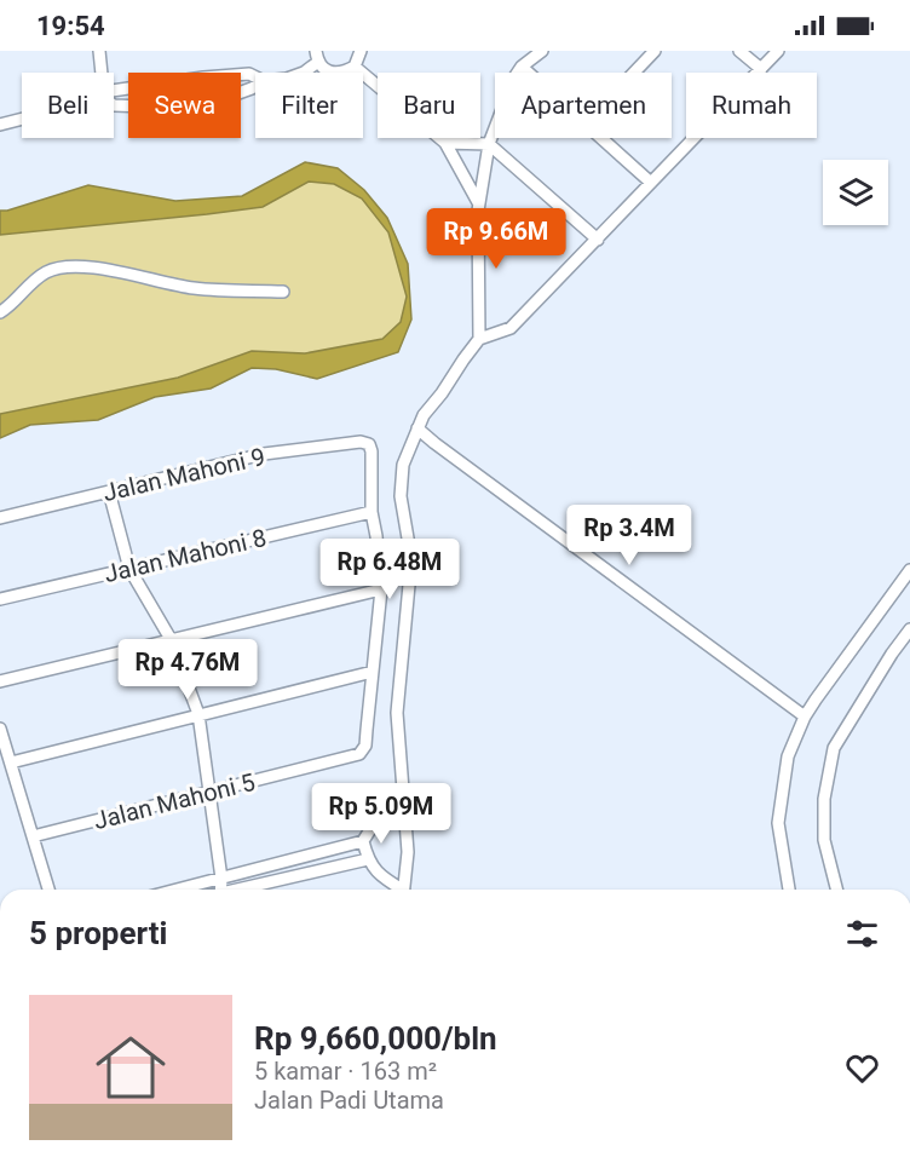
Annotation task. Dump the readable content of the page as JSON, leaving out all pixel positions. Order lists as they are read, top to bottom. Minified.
{"streets":{"street":["Jalan Mahoni 9","Jalan Mahoni 8","Jalan Mahoni 5"]},"crossings":[["Jalan Mahoni 9","Jalan Mahoni 8"]],"page":{"status":"19:54","chip":["Beli","Sewa","Filter","Baru","Apartemen","Rumah"],"price":["Rp 9.66M","Rp 3.4M","Rp 6.48M","Rp 4.76M","Rp 5.09M"],"heading":"5 properti","list":[{"name":"Rp 9,660,000/bln","note":"5 kamar · 163 m² · Jalan Padi Utama"}]}}
